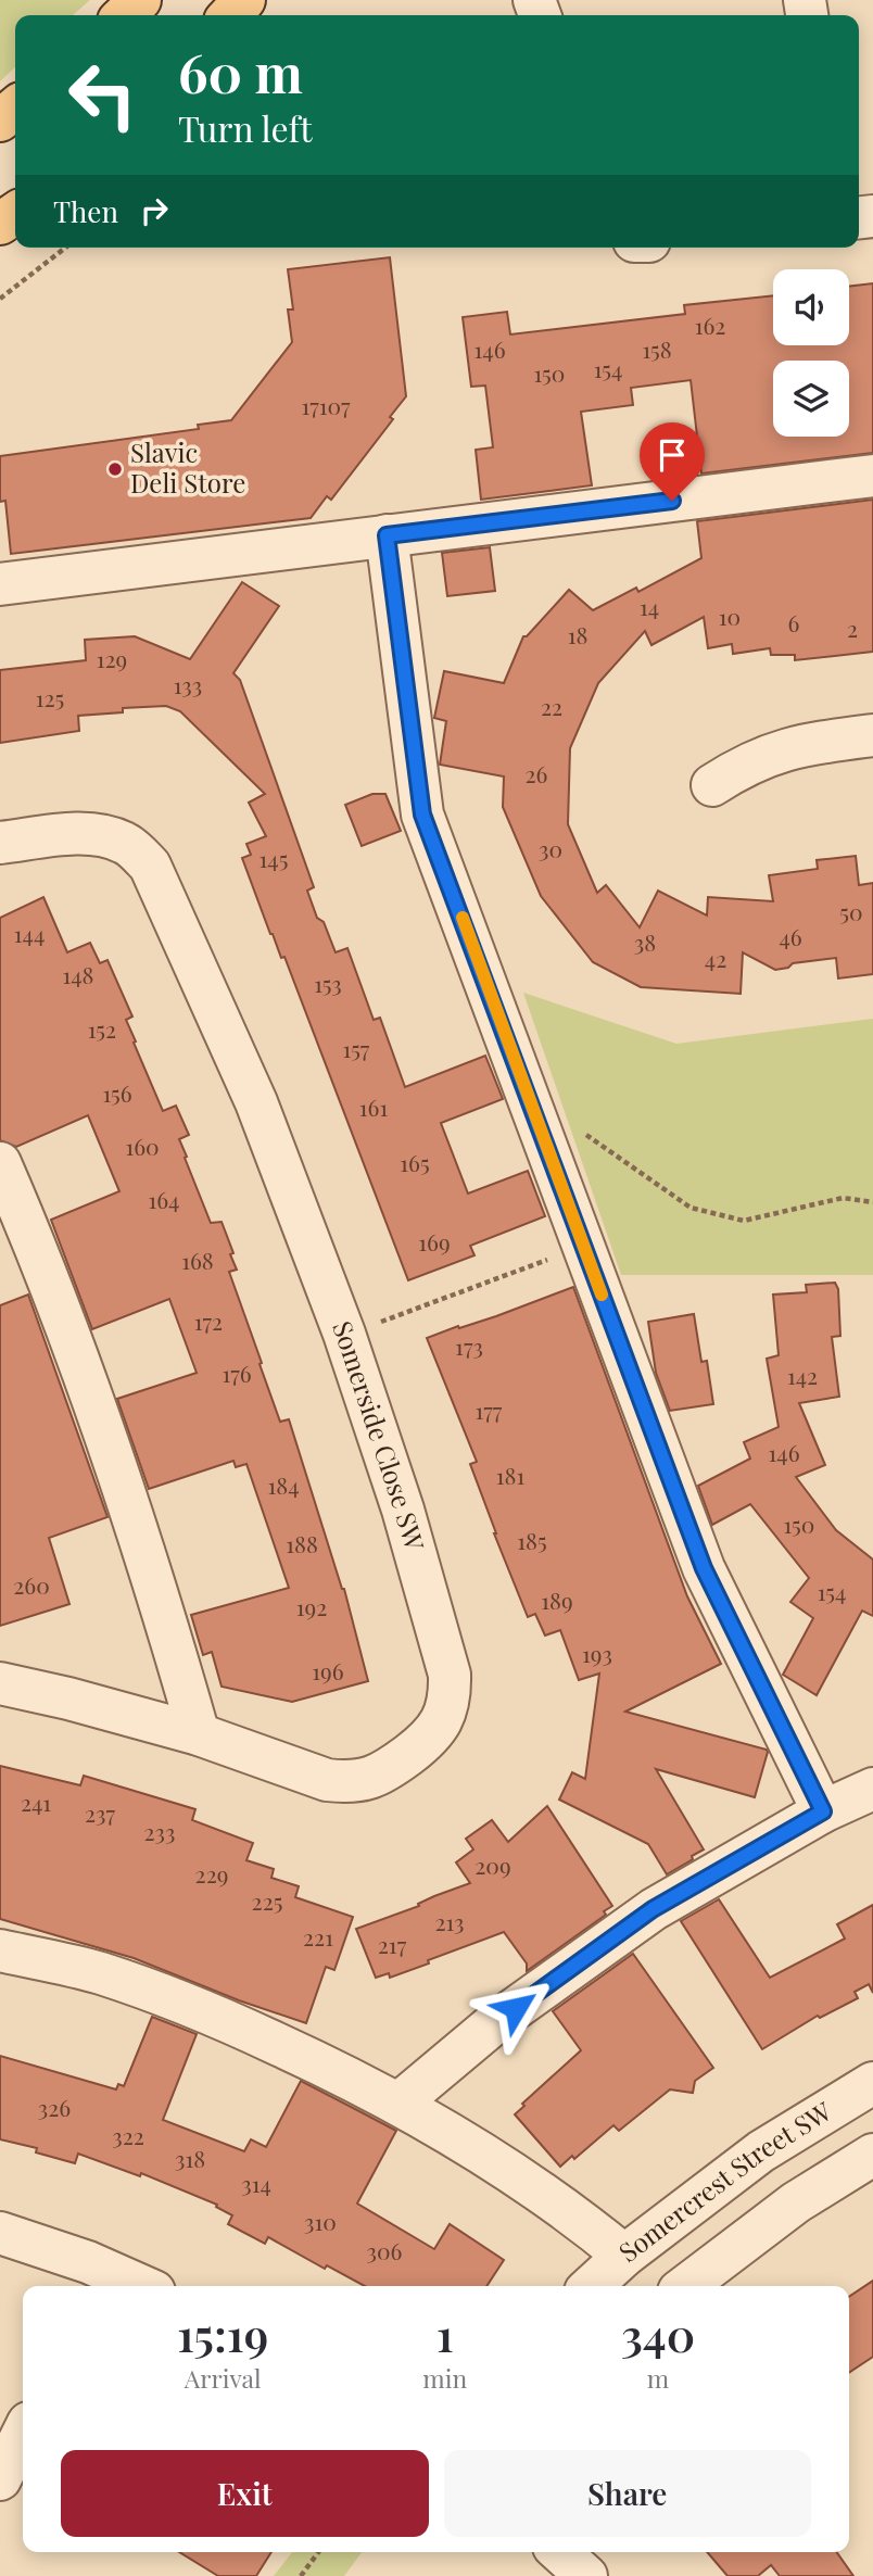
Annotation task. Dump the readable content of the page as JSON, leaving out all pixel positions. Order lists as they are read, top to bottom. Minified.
{"streets":{"street":["Somerside Close SW","Somercrest Street SW"]},"places":["Slavic Deli Store"],"house_numbers":["162","146","158","154","150","17107","14","10","6","2","18","129","133","125","22","26","30","145","50","144","46","38","42","148","153","152","157","156","161","160","165","164","169","168","172","173","176","142","177","146","181","184","150","185","188","260","154","189","192","193","196","241","237","233","209","229","225","213","221","217","326","322","318","314","310","306"],"page":{"turn":["60 m","Turn left"],"then":"Then","eta":["15:19","Arrival","1","min","340","m"],"buttons":["Exit","Share"]}}
